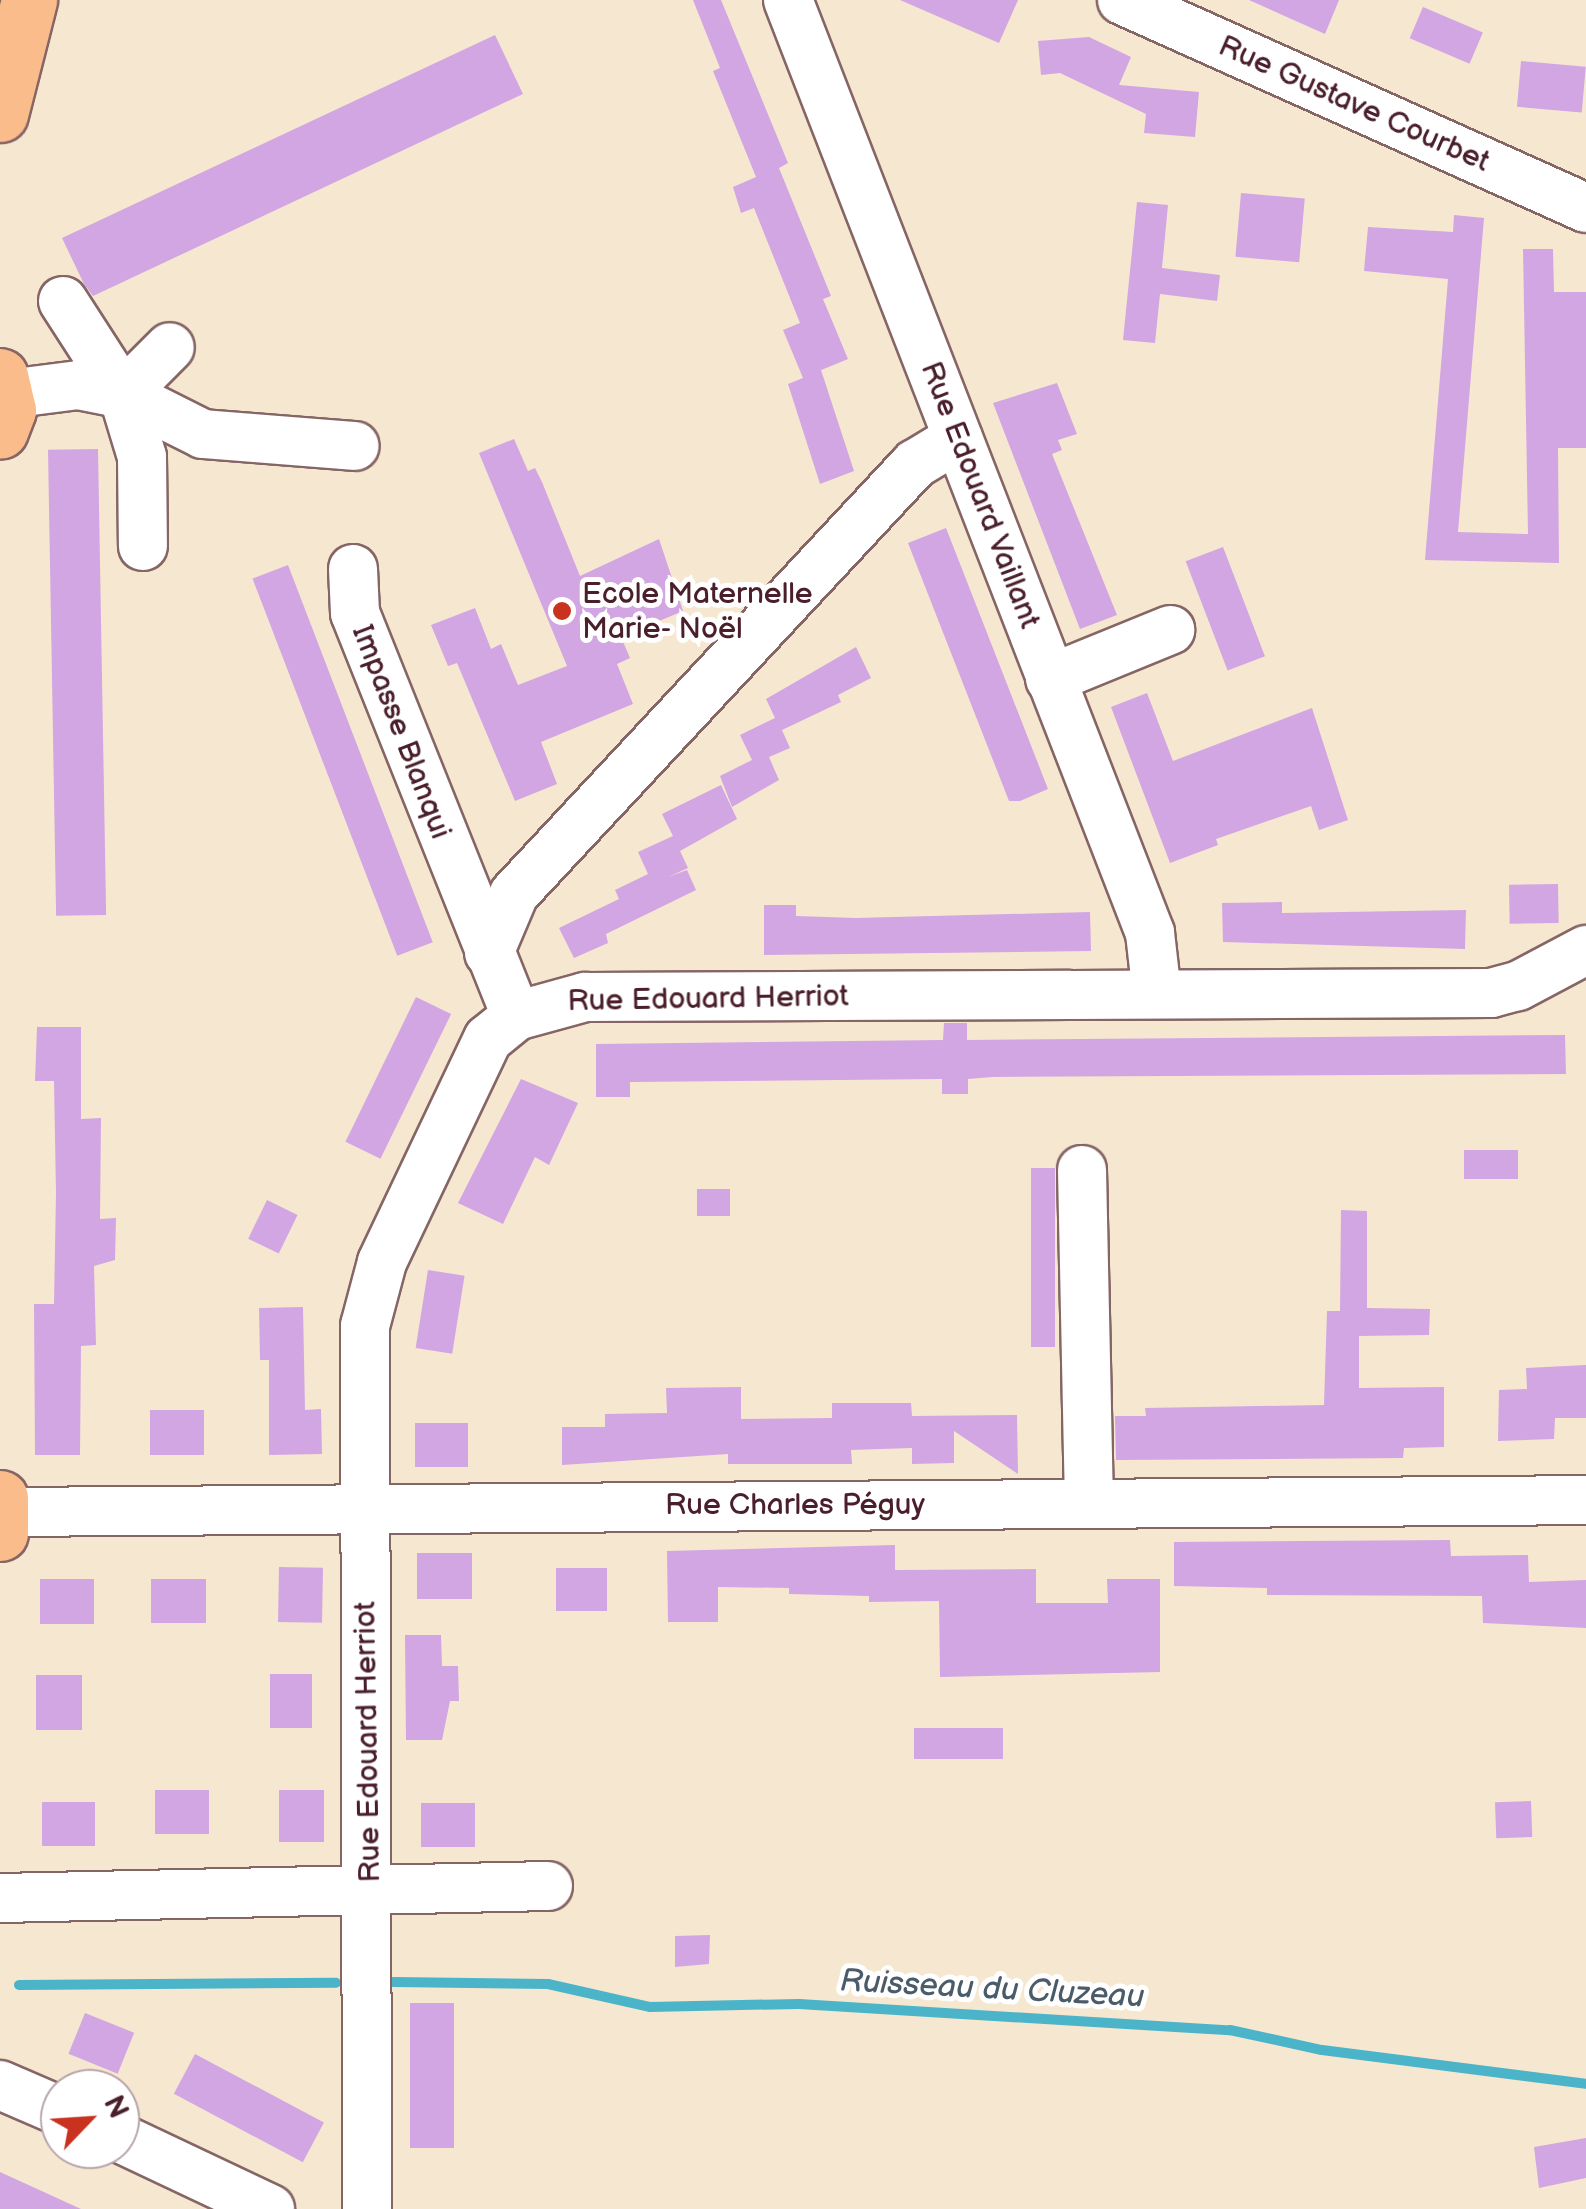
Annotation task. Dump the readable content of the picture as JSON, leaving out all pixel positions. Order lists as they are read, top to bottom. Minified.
{"streets":{"street":["Rue Gustave Courbet","Rue Edouard Vaillant","Impasse Blanqui","Rue Edouard Herriot","Rue Charles Péguy"]},"crossings":[["Rue Edouard Vaillant","Rue Edouard Herriot"],["Impasse Blanqui","Rue Edouard Herriot"],["Rue Edouard Herriot","Rue Charles Péguy"]],"water":["Ruisseau du Cluzeau"],"places":["Ecole Maternelle Marie- Noël"],"north":"top right"}
